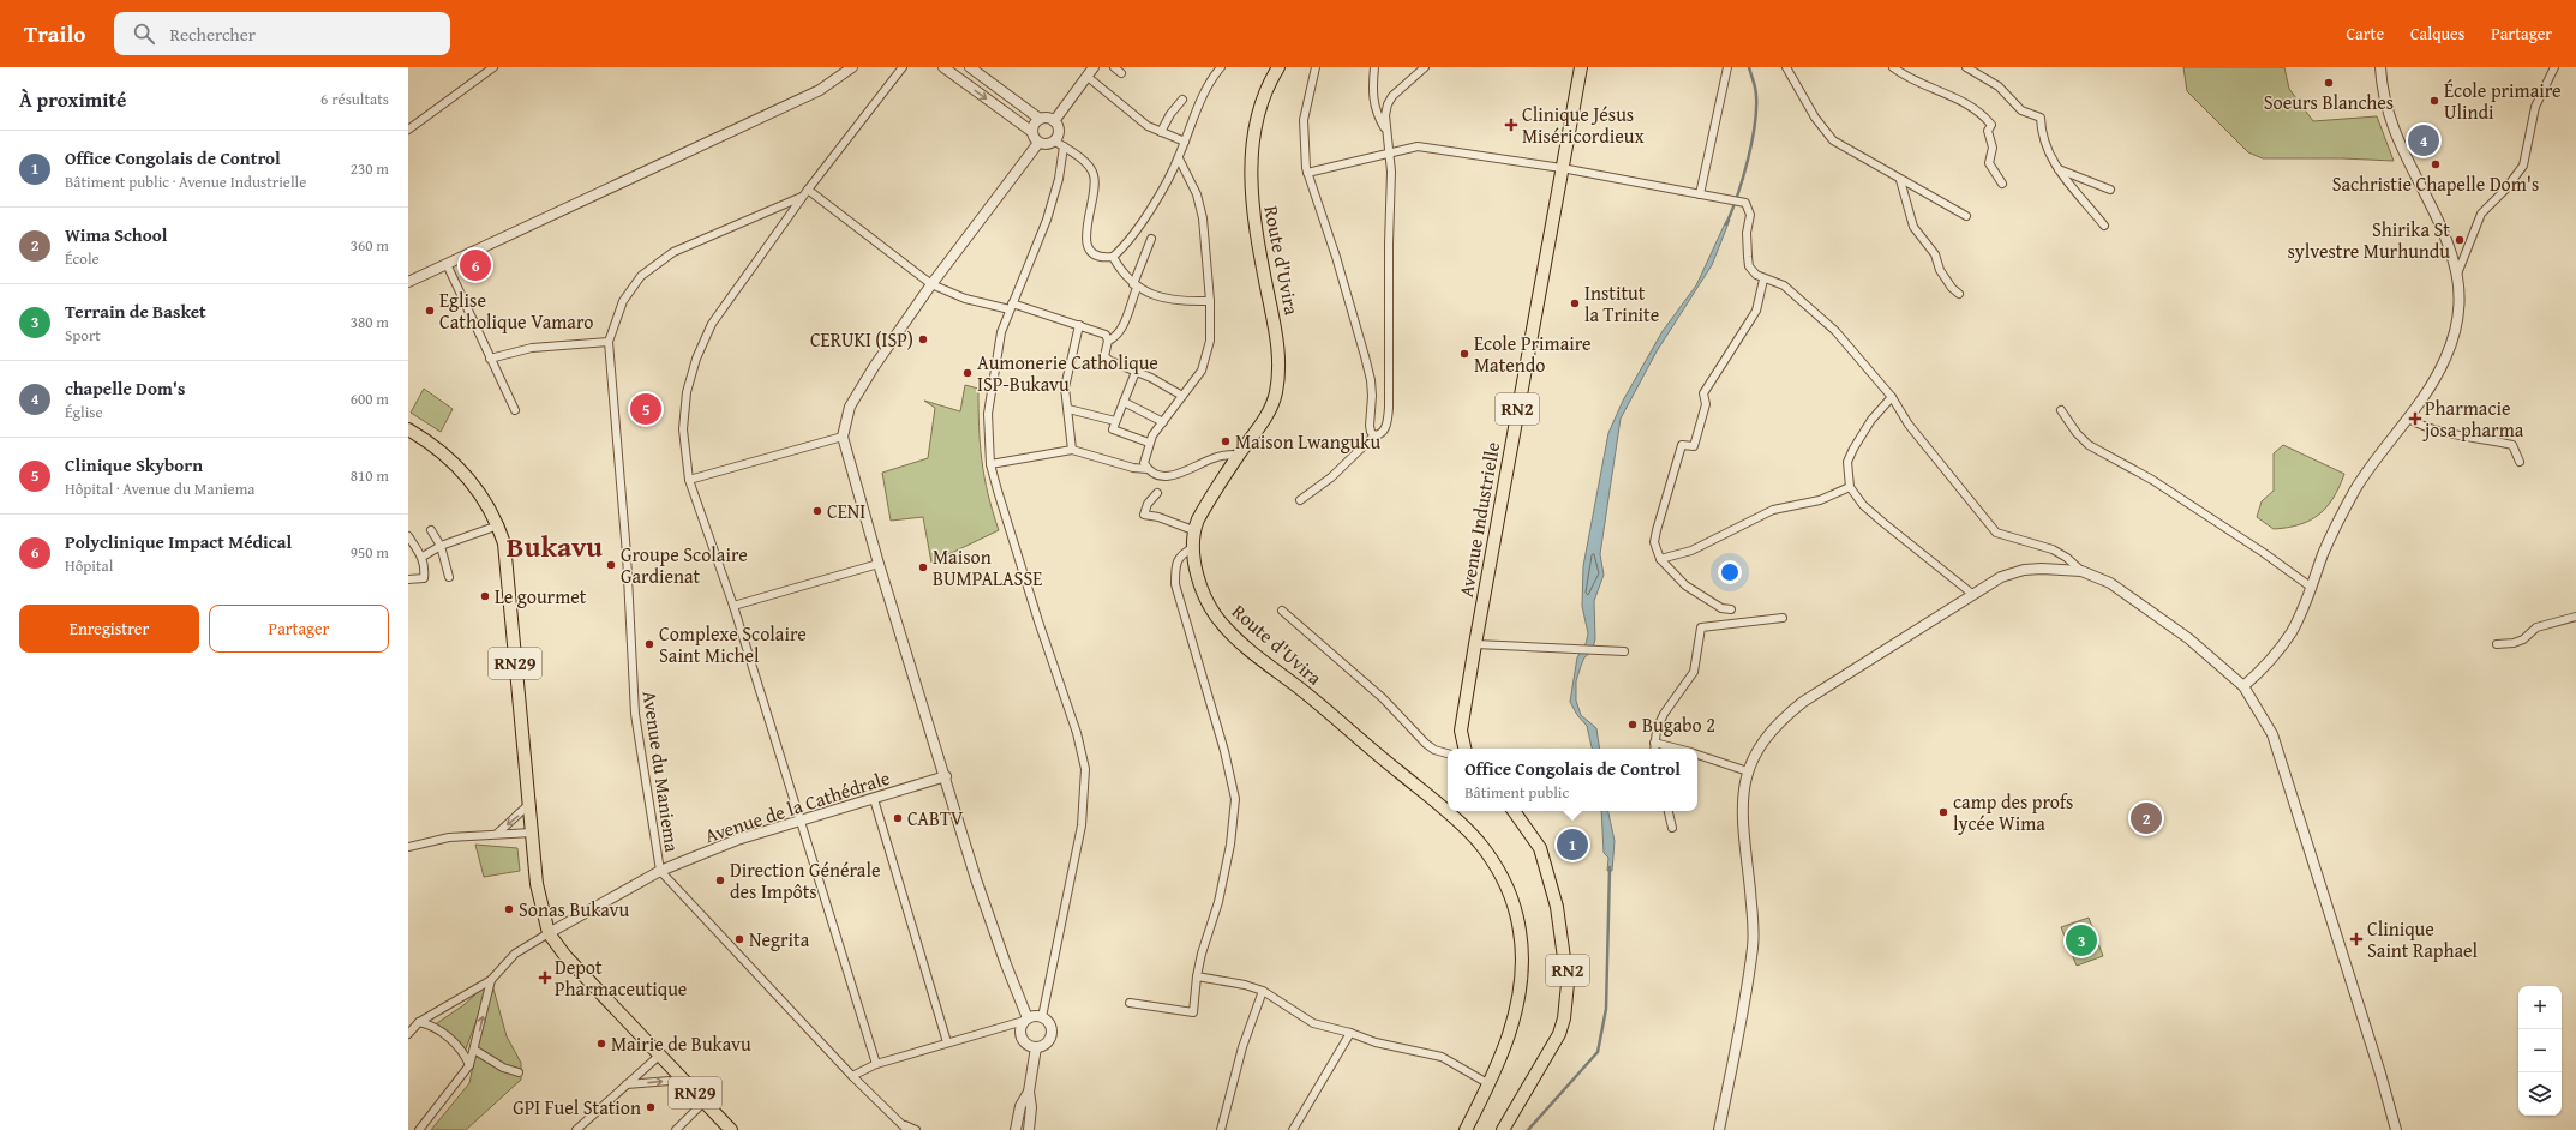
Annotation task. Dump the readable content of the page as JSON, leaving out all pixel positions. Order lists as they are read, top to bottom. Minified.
{"streets":{"main road":["Route d'Uvira","RN2","Avenue Industrielle","RN29"],"street":["Avenue du Maniema","Avenue de la Cathédrale"]},"crossings":[["RN29","Avenue de la Cathédrale"],["Avenue du Maniema","Avenue de la Cathédrale"]],"districts":["Bukavu"],"places":{"other":["Soeurs Blanches","École primaire Ulindi","Sachristie Chapelle Dom's","Shirika St sylvestre Murhundu","Institut la Trinite","Eglise Catholique Vamaro","CERUKI (ISP)","Ecole Primaire Matendo","Aumonerie Catholique ISP-Bukavu","Maison Lwanguku","CENI","Groupe Scolaire Gardienat","Maison BUMPALASSE","Le gourmet","Complexe Scolaire Saint Michel","Bugabo 2","camp des profs lycée Wima","CABTV","Direction Générale des Impôts","Sonas Bukavu","Negrita","Mairie de Bukavu","GPI Fuel Station"],"health":["Clinique Jésus Miséricordieux","Pharmacie josa pharma","Clinique Saint Raphael","Depot Pharmaceutique"]},"page":{"header":"Trailo","search":"Rechercher","nav":["Carte","Calques","Partager"],"heading":["À proximité","6 résultats"],"pins":["4","6","5","2","1","3"],"list":[{"mark":"1","name":"Office Congolais de Control","note":"Bâtiment public · Avenue Industrielle","value":"230 m"},{"mark":"2","name":"Wima School","note":"École","value":"360 m"},{"mark":"3","name":"Terrain de Basket","note":"Sport","value":"380 m"},{"mark":"4","name":"chapelle Dom's","note":"Église","value":"600 m"},{"mark":"5","name":"Clinique Skyborn","note":"Hôpital · Avenue du Maniema","value":"810 m"},{"mark":"6","name":"Polyclinique Impact Médical","note":"Hôpital","value":"950 m"}],"buttons":["Enregistrer","Partager"],"popup":["Office Congolais de Control","Bâtiment public"],"map_buttons":["+","−"]}}
